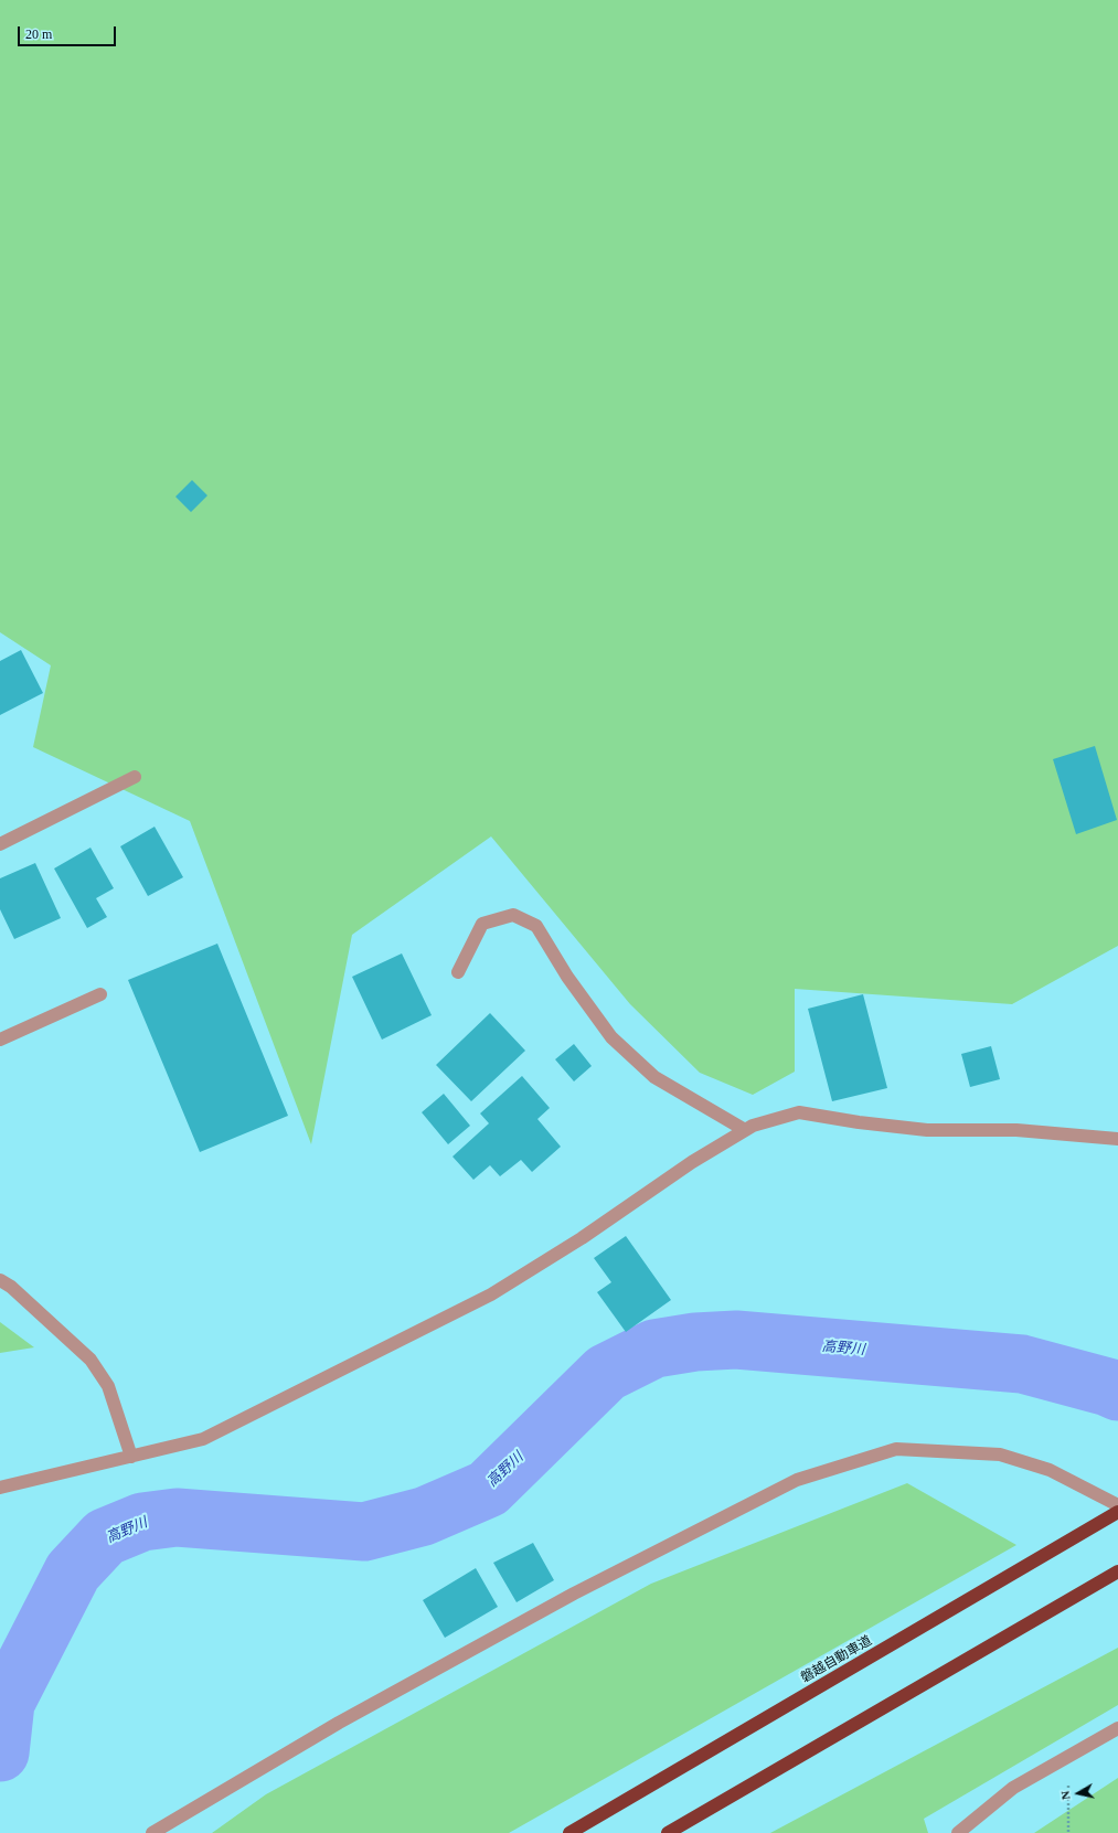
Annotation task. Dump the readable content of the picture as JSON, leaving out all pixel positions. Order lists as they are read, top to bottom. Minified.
{"streets":{"highway":["磐越自動車道"]},"water":["高野川"],"scale_bar":"20 m","north":"left"}
